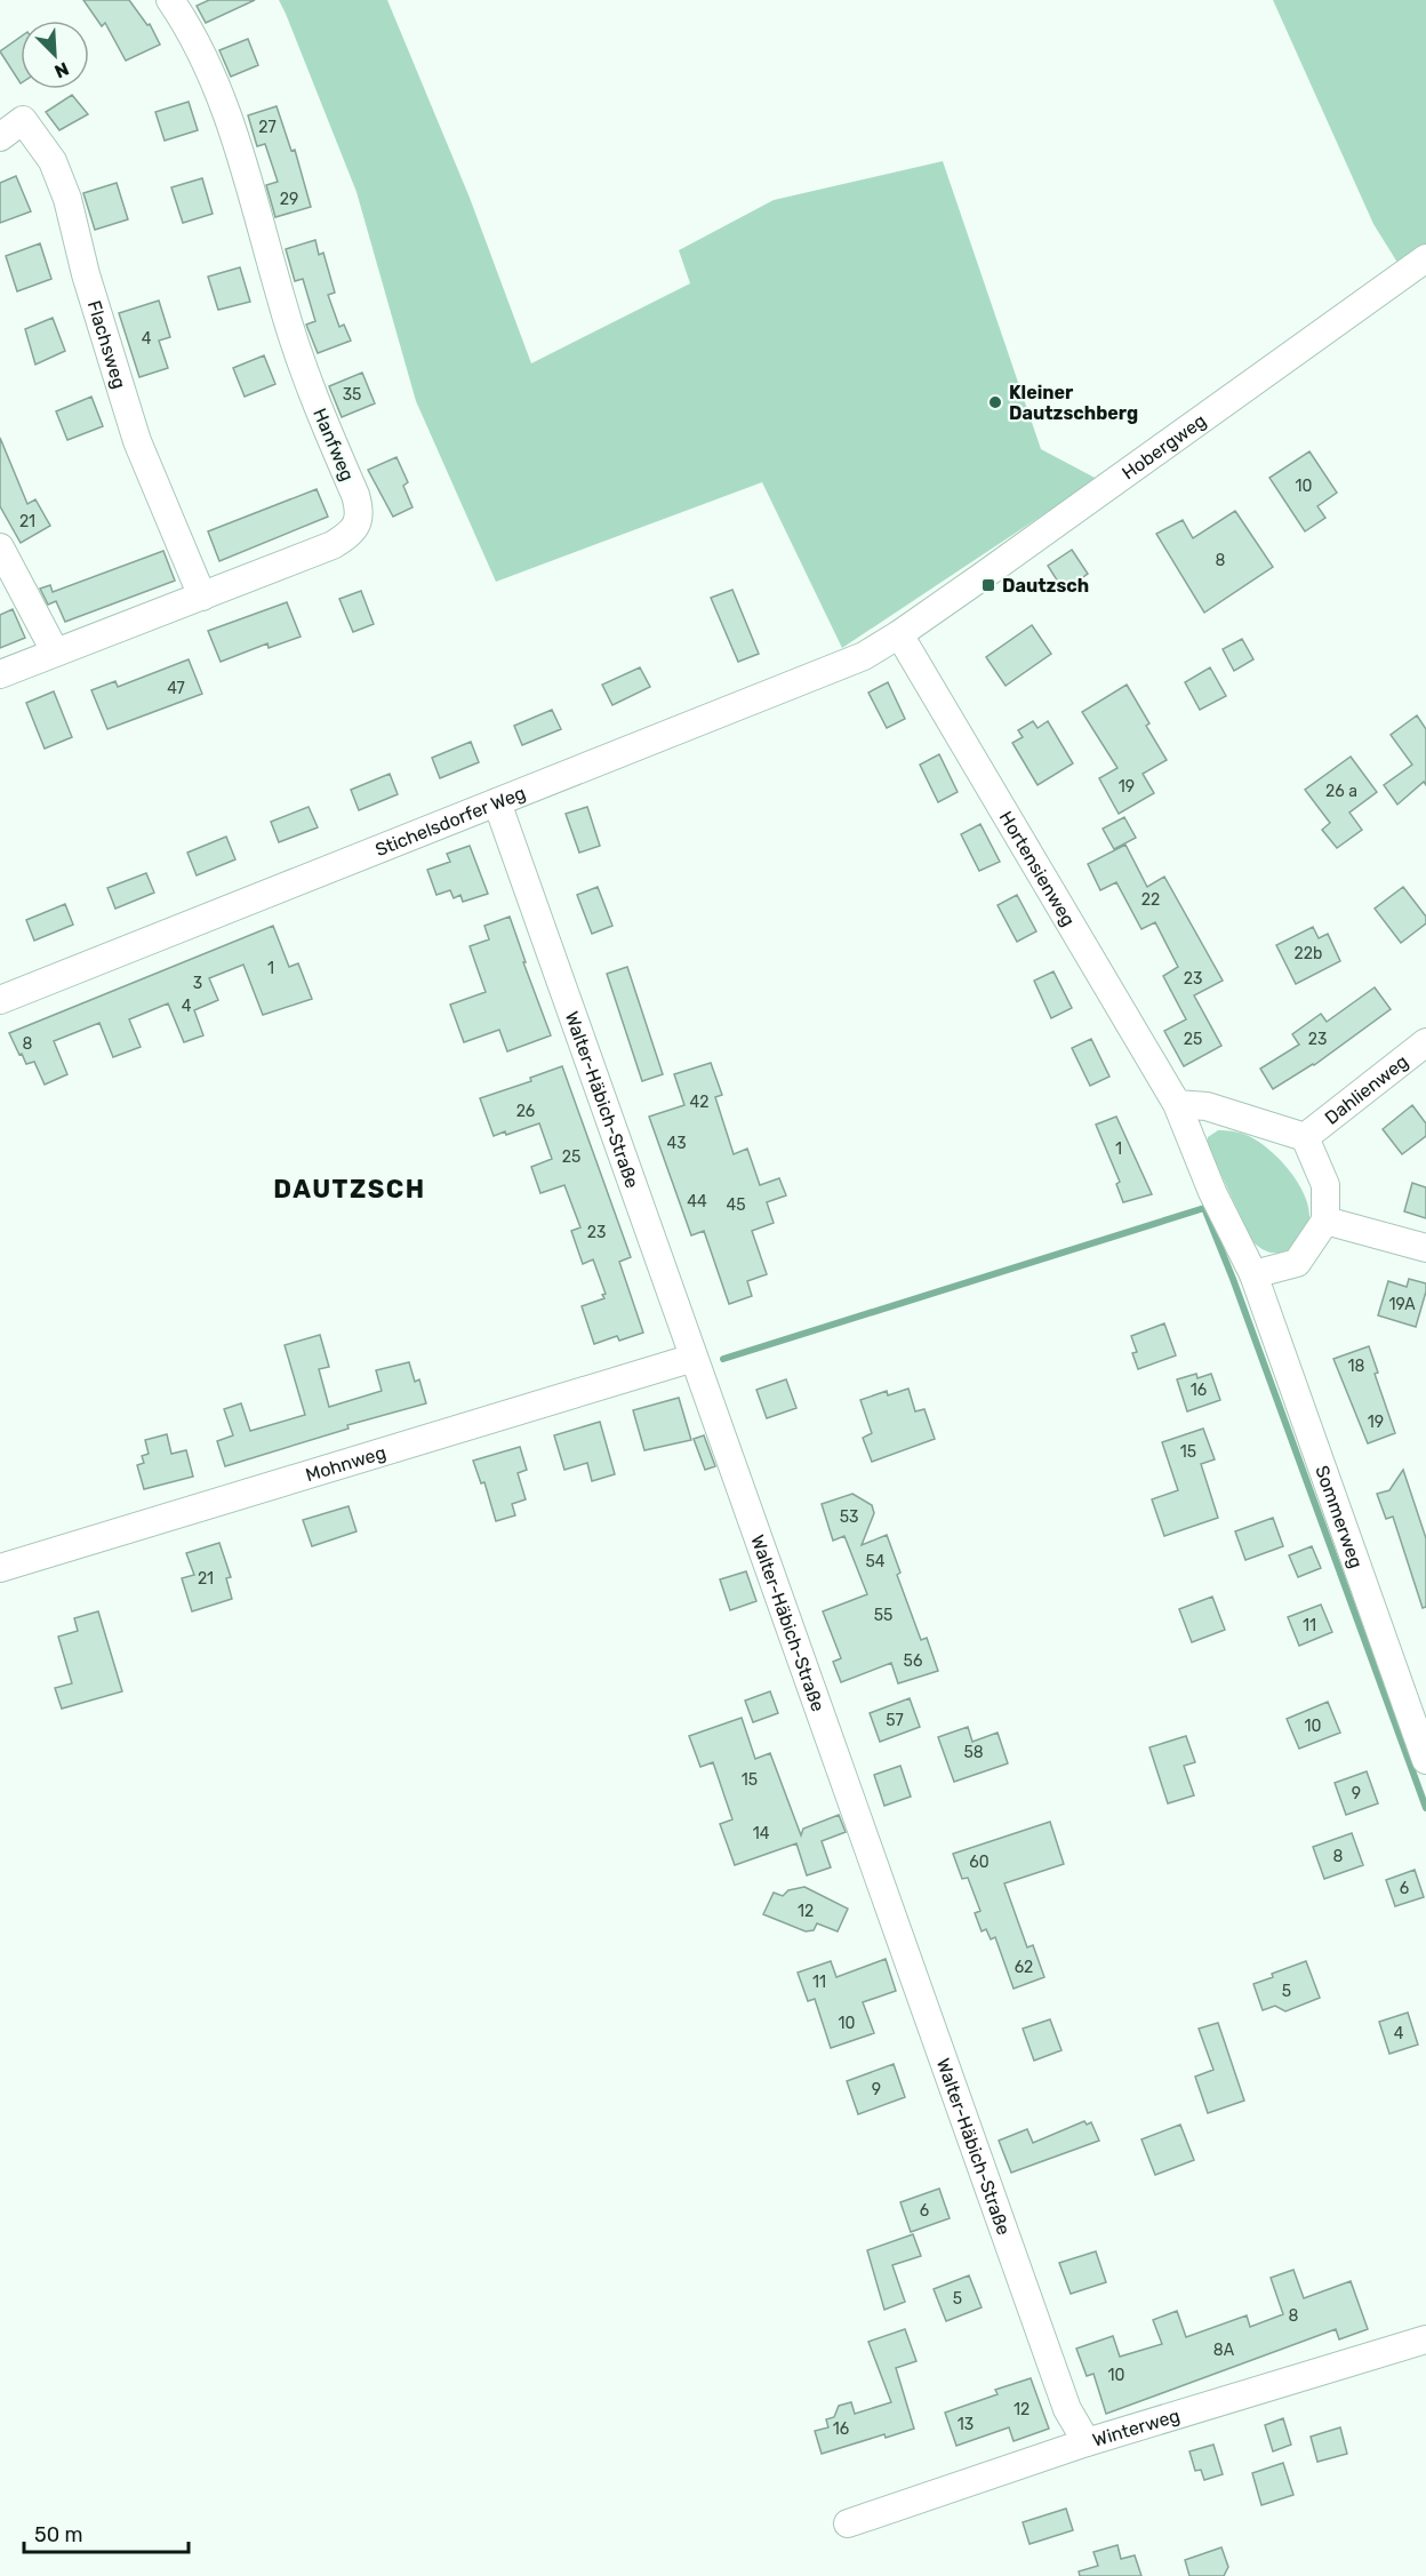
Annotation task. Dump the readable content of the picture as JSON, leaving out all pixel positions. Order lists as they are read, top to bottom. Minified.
{"streets":{"street":["Flachsweg","Hanfweg","Hobergweg","Stichelsdorfer Weg","Hortensienweg","Dahlienweg","Walter-Häbich-Straße","Mohnweg","Sommerweg","Winterweg"]},"crossings":[["Flachsweg","Hanfweg"],["Hobergweg","Stichelsdorfer Weg"],["Hobergweg","Hortensienweg"],["Stichelsdorfer Weg","Hortensienweg"],["Stichelsdorfer Weg","Walter-Häbich-Straße"],["Hortensienweg","Sommerweg"],["Walter-Häbich-Straße","Mohnweg"],["Walter-Häbich-Straße","Winterweg"]],"districts":["DAUTZSCH"],"places":{"other":["Kleiner Dautzschberg"],"transit":["Dautzsch"]},"house_numbers":["27","29","4","35","10","21","8","47","19","26 a","22","22b","1","23","3","4","25","23","8","42","26","43","1","25","44","45","23","19A","18","16","19","15","53","54","21","55","11","56","57","10","58","15","9","14","8","60","6","12","62","11","5","10","4","9","6","5","8","8A","10","12","13","16"],"scale_bar":"50 m","north":"bottom right"}
